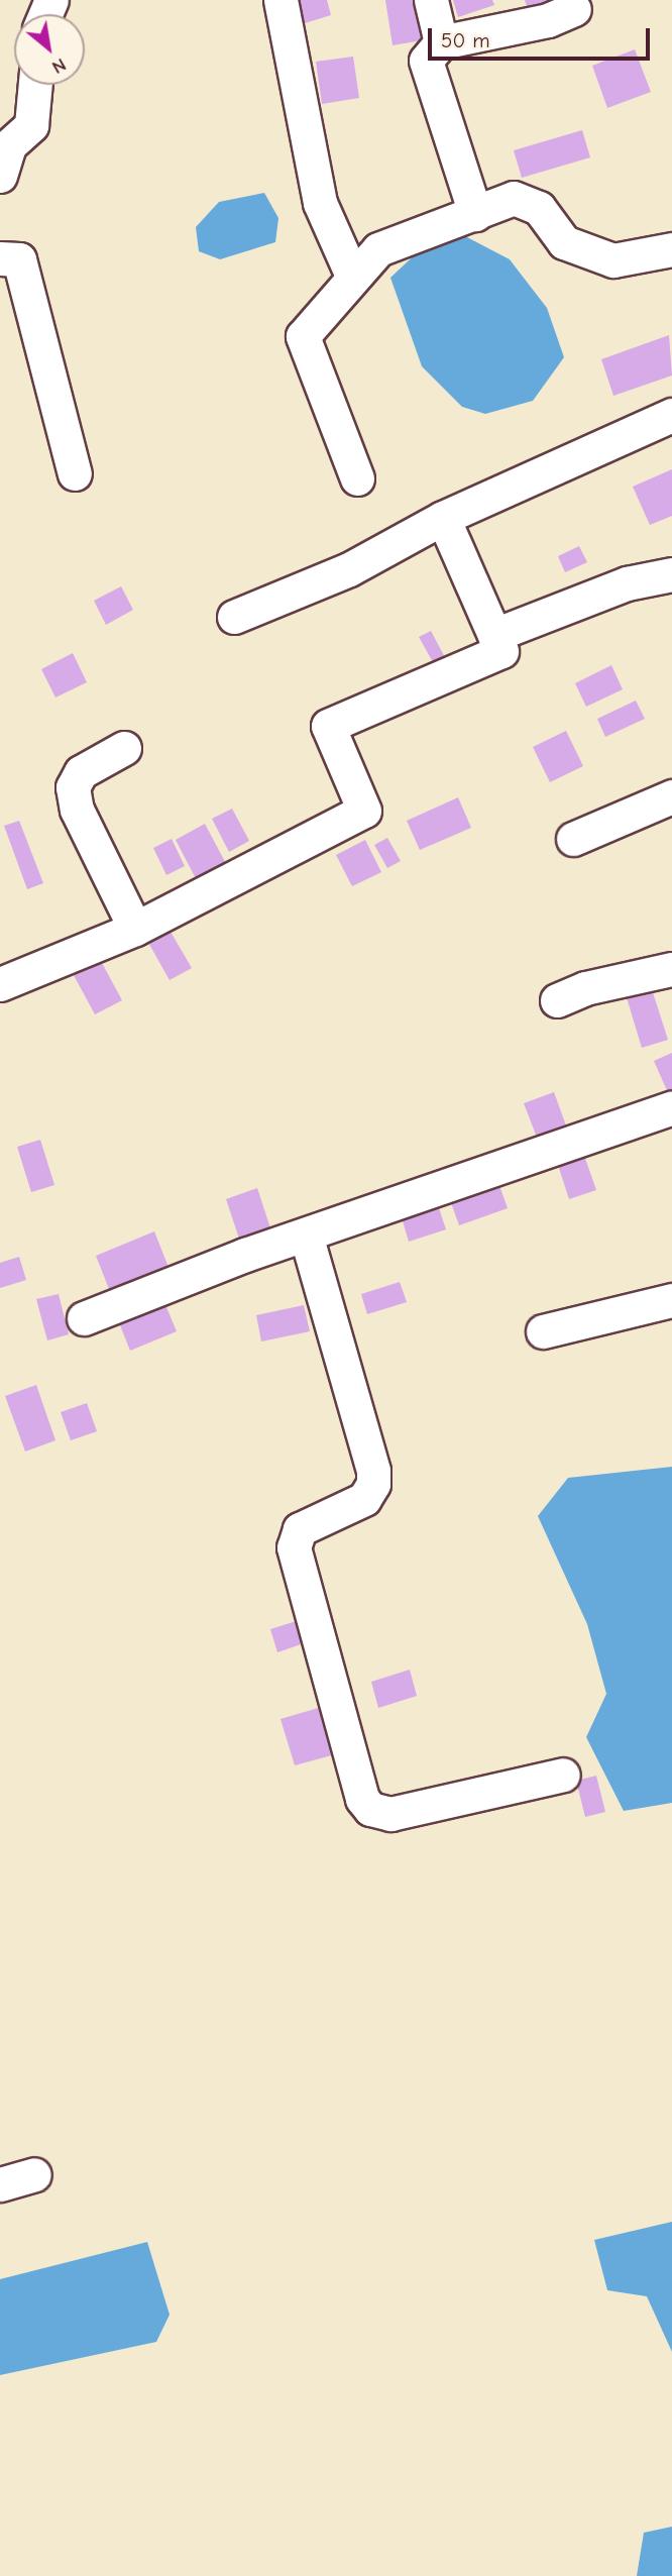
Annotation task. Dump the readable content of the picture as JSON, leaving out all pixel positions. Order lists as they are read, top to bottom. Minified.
{"scale_bar":"50 m","north":"bottom right"}
